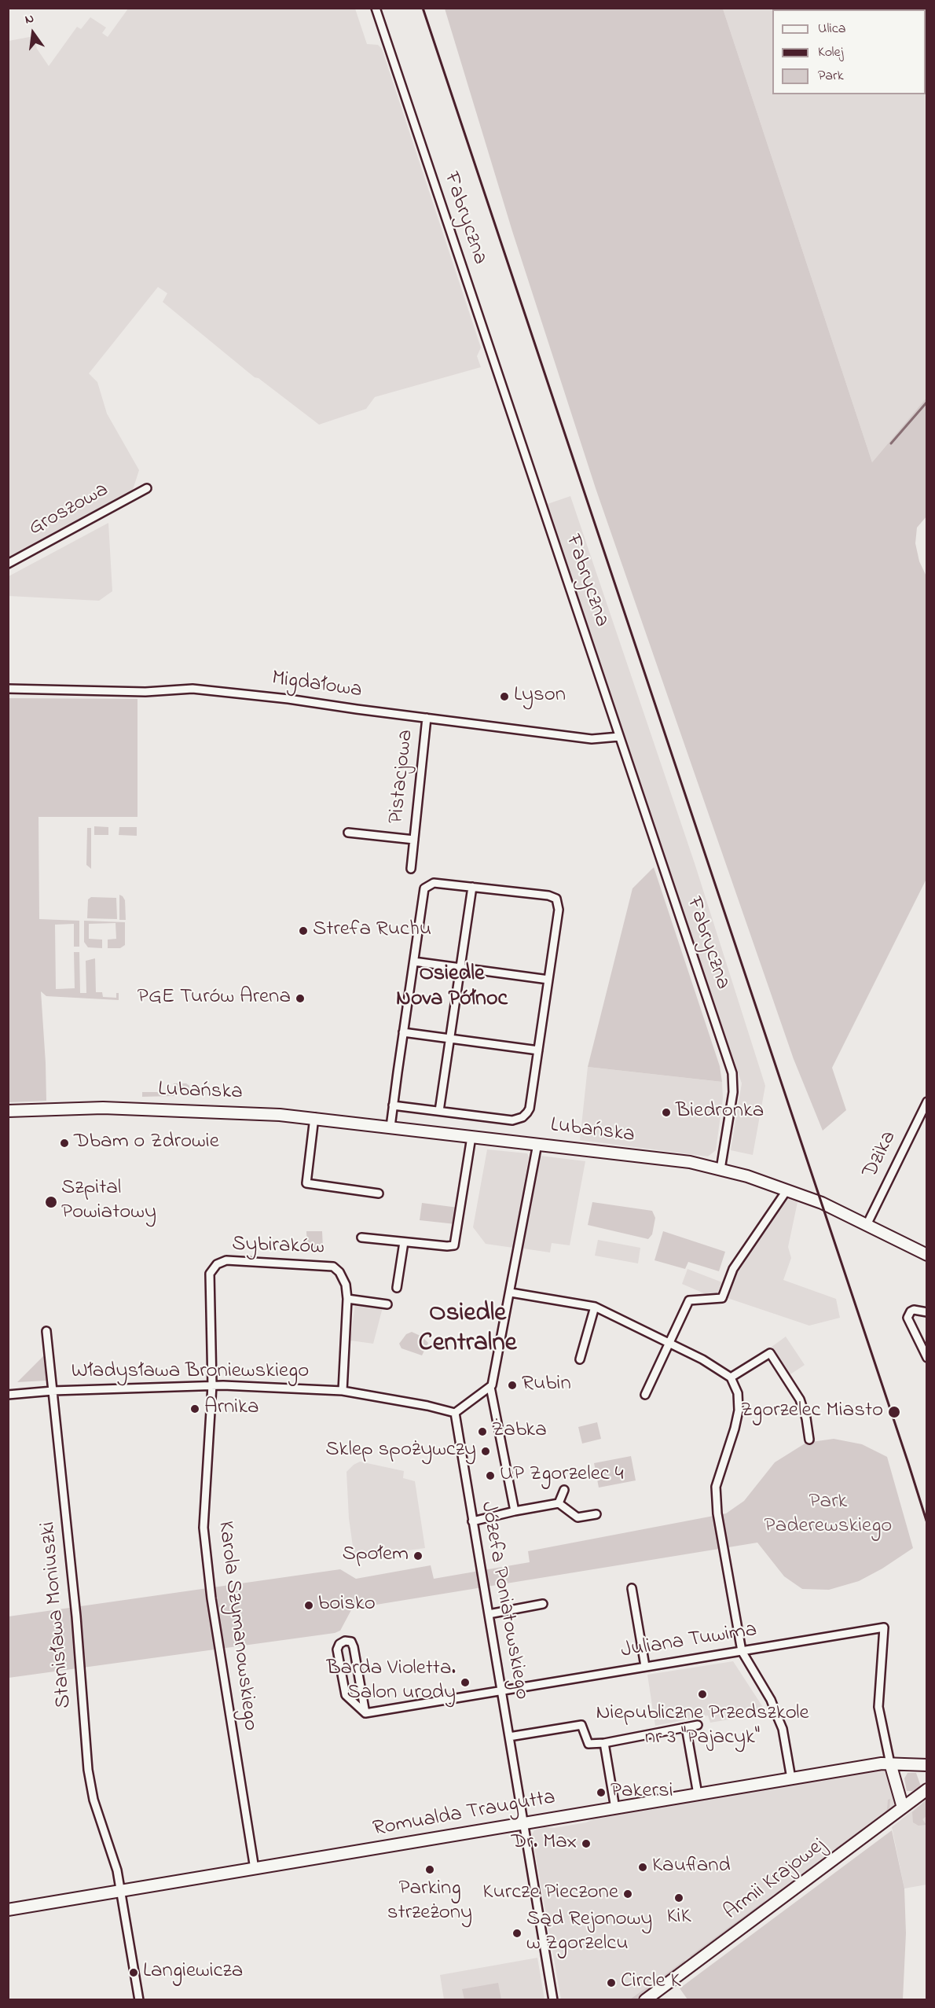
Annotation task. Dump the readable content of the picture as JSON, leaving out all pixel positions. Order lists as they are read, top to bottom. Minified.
{"streets":{"main road":["Lubańska","Romualda Traugutta","Armii Krajowej"],"street":["Fabryczna","Groszowa","Migdałowa","Pistacjowa","Dzika","Sybiraków","Władysława Broniewskiego","Józefa Poniatowskiego","Stanisława Moniuszki","Karola Szymanowskiego","Juliana Tuwima"]},"crossings":[["Fabryczna","Migdałowa"],["Fabryczna","Lubańska"],["Migdałowa","Pistacjowa"],["Lubańska","Dzika"],["Sybiraków","Władysława Broniewskiego"],["Sybiraków","Karola Szymanowskiego"],["Władysława Broniewskiego","Józefa Poniatowskiego"],["Władysława Broniewskiego","Stanisława Moniuszki"],["Władysława Broniewskiego","Karola Szymanowskiego"],["Józefa Poniatowskiego","Juliana Tuwima"],["Józefa Poniatowskiego","Romualda Traugutta"],["Stanisława Moniuszki","Romualda Traugutta"],["Karola Szymanowskiego","Romualda Traugutta"],["Juliana Tuwima","Romualda Traugutta"]],"districts":["Osiedle Nova Północ","Osiedle Centralne"],"parks":["Park Paderewskiego"],"places":["Lyson","Strefa Ruchu","PGE Turów Arena","Biedronka","Dbam o Zdrowie","Szpital Powiatowy","Rubin","Arnika","Zgorzelec Miasto","Żabka","Sklep spożywczy","UP Zgorzelec 4","Społem","boisko","Barda Violetta. Salon urody","Niepubliczne Przedszkole nr 3 \"Pajacyk\"","Pakersi","Dr. Max","Kaufland","Parking strzeżony","Kurcze Pieczone","KiK","Sąd Rejonowy w Zgorzelcu","Langiewicza","Circle K"],"legend":["Ulica","Kolej","Park"],"north":"top"}
